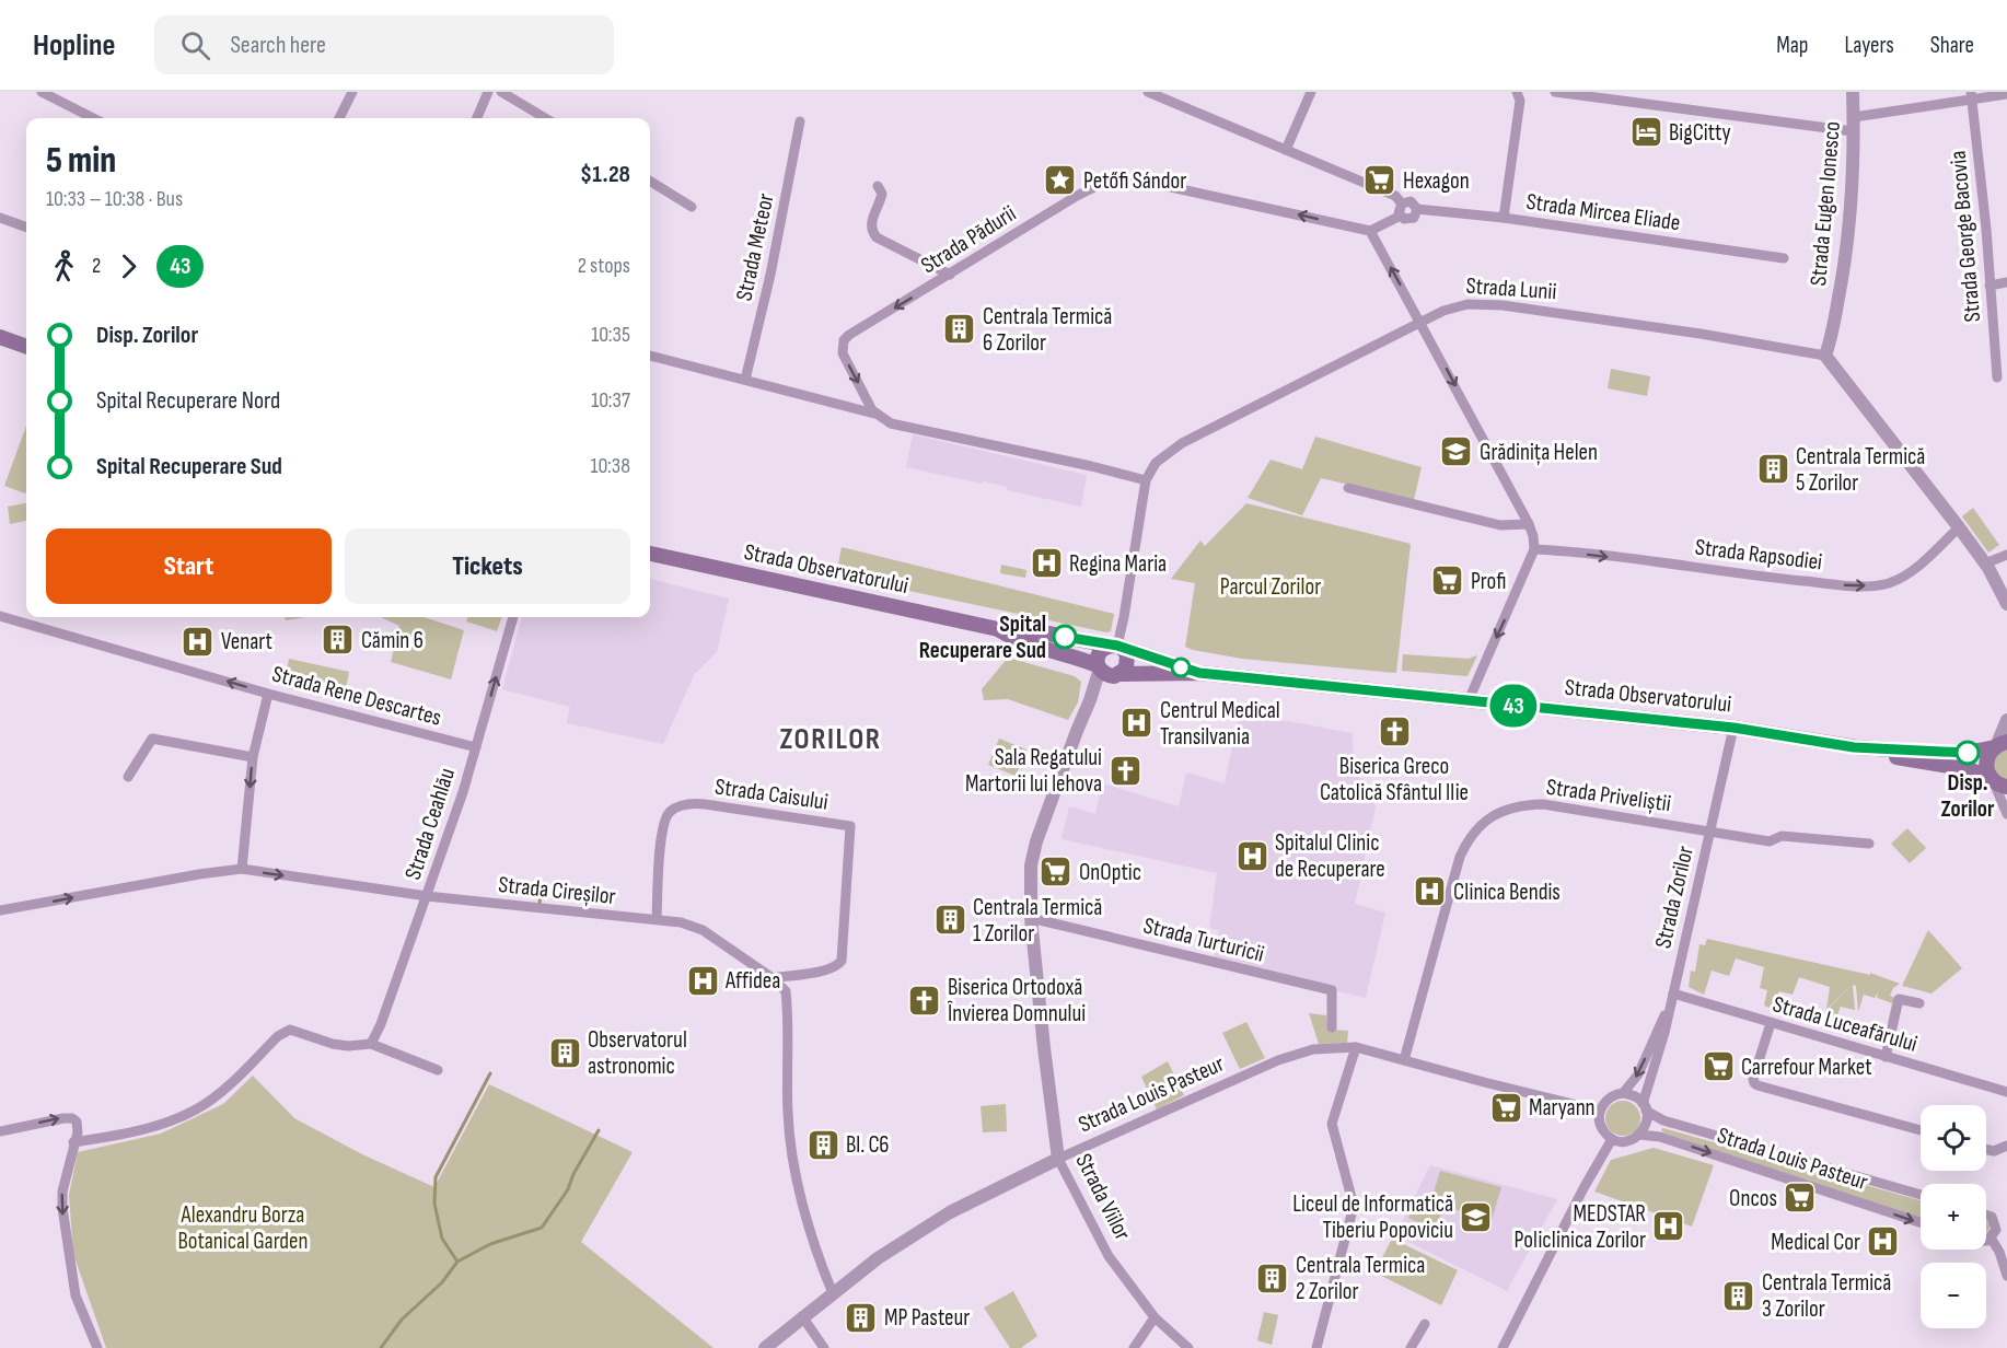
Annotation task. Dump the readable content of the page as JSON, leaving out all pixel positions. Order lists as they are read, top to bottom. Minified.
{"streets":{"main road":["Strada Observatorului"],"street":["Strada Eugen Ionesco","Strada Mircea Eliade","Strada George Bacovia","Strada Pădurii","Strada Meteor","Strada Lunii","Strada Rapsodiei","Strada Rene Descartes","Strada Caisului","Strada Priveliștii","Strada Ceahlău","Strada Cireșilor","Strada Zorilor","Strada Turturicii","Strada Luceafărului","Strada Louis Pasteur","Strada Viilor"]},"crossings":[["Strada Eugen Ionesco","Strada Lunii"],["Strada Mircea Eliade","Strada Pădurii"],["Strada Lunii","Strada Observatorului"],["Strada Lunii","Strada Viilor"],["Strada Observatorului","Strada Zorilor"],["Strada Observatorului","Strada Viilor"],["Strada Rene Descartes","Strada Ceahlău"],["Strada Caisului","Strada Cireșilor"],["Strada Priveliștii","Strada Zorilor"],["Strada Priveliștii","Strada Louis Pasteur"],["Strada Ceahlău","Strada Cireșilor"],["Strada Cireșilor","Strada Louis Pasteur"],["Strada Zorilor","Strada Luceafărului"],["Strada Zorilor","Strada Louis Pasteur"],["Strada Turturicii","Strada Viilor"],["Strada Louis Pasteur","Strada Viilor"]],"one_way":["Strada Pădurii","Strada Rapsodiei","Strada Rene Descartes","Strada Cireșilor"],"districts":["ZORILOR"],"parks":["Parcul Zorilor","Alexandru Borza Botanical Garden"],"places":{"hotel":["BigCitty"],"place":["Petőfi Sándor"],"supermarket":["Hexagon","Profi","OnOptic","Carrefour Market","Maryann","Oncos"],"building":["Centrala Termică 6 Zorilor","Centrala Termică 5 Zorilor","Cămin 6","Centrala Termică 1 Zorilor","Observatorul astronomic","Bl. C6","Centrala Termica 2 Zorilor","Centrala Termică 3 Zorilor","MP Pasteur"],"school or university":["Grădinița Helen","Liceul de Informatică Tiberiu Popoviciu"],"hospital":["Regina Maria","Venart","Centrul Medical Transilvania","Spitalul Clinic de Recuperare","Clinica Bendis","Affidea","MEDSTAR Policlinica Zorilor","Medical Cor"],"other":["Spital Recuperare Sud","Disp. Zorilor"],"church":["Biserica Greco Catolică Sfântul Ilie","Sala Regatului Martorii lui Iehova","Biserica Ortodoxă Învierea Domnului"]},"lines":["bus line 43"],"page":{"header":"Hopline","search":"Search here","nav":["Map","Layers","Share"],"on_map":"43","heading":["5 min","10:33 – 10:38 · Bus","$1.28"],"legs":["2","43","2 stops"],"list":[{"name":"Disp. Zorilor","value":"10:35"},{"name":"Spital Recuperare Nord","value":"10:37"},{"name":"Spital Recuperare Sud","value":"10:38"}],"buttons":["Start","Tickets"],"map_buttons":["+","−"]}}
